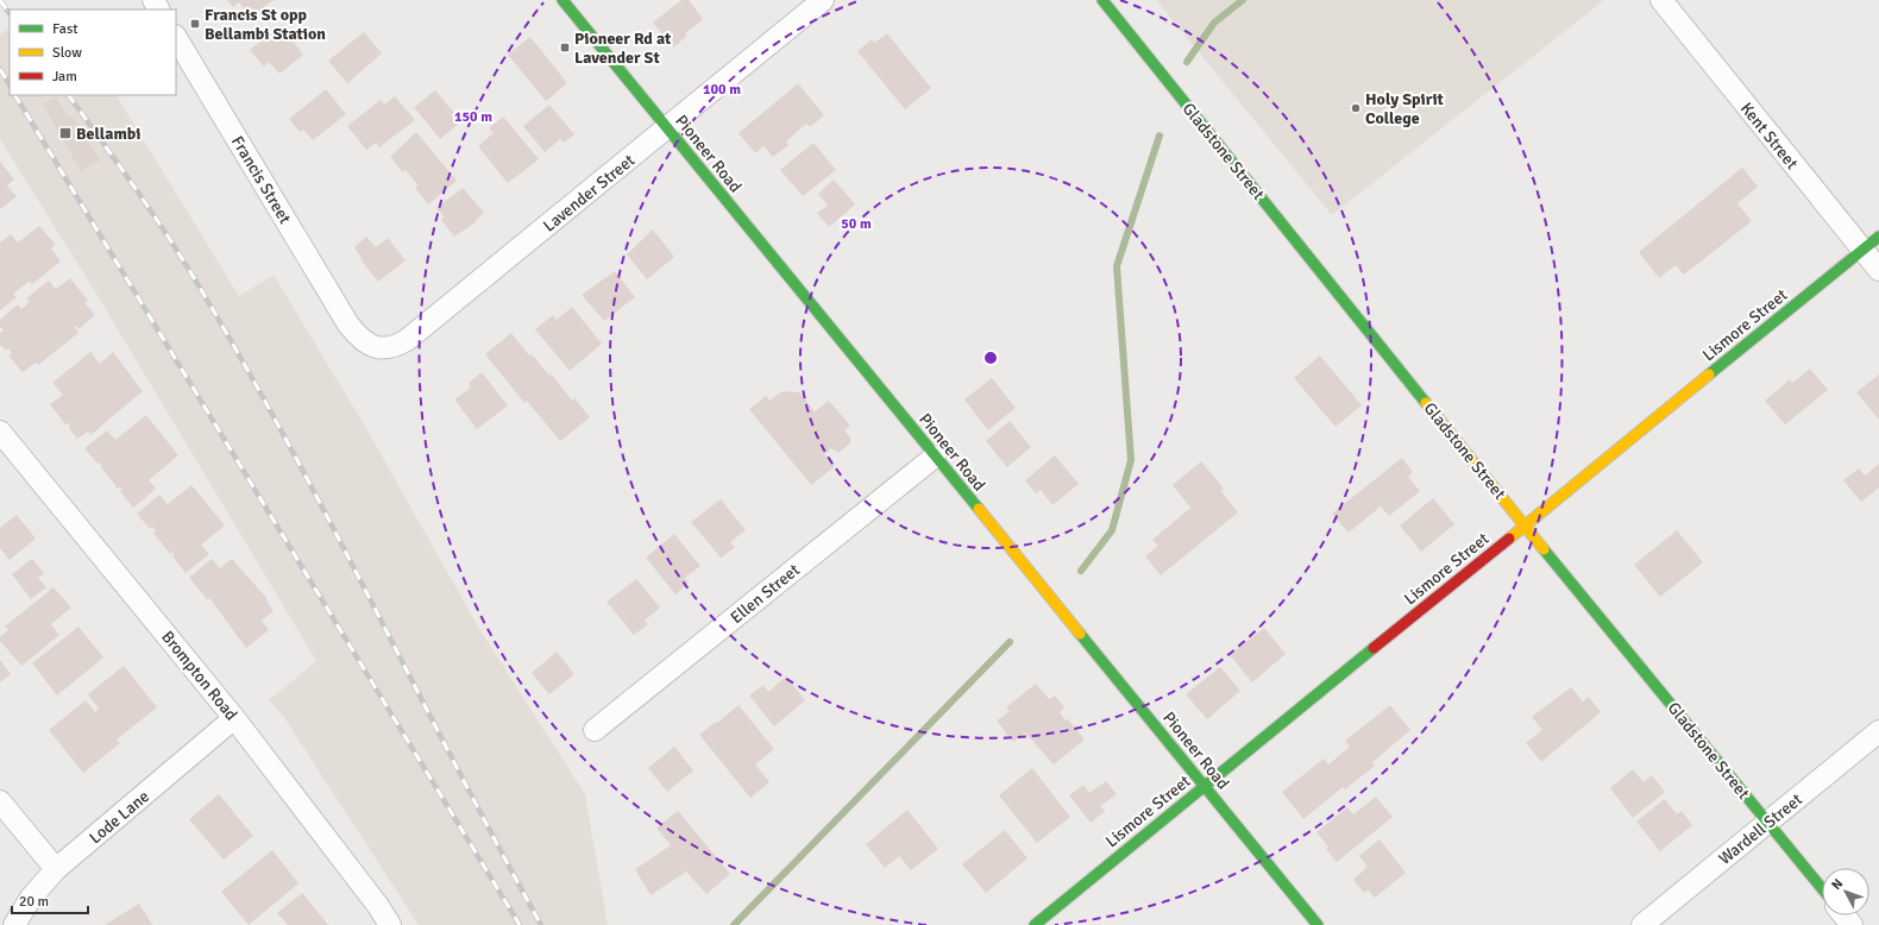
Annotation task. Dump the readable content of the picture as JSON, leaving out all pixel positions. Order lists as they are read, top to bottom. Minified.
{"streets":{"street":["Kent Street","Gladstone Street","Pioneer Road","Francis Street","Lavender Street","Lismore Street","Ellen Street","Brompton Road","Lode Lane","Wardell Street"]},"crossings":[["Kent Street","Lismore Street"],["Gladstone Street","Lismore Street"],["Gladstone Street","Wardell Street"],["Pioneer Road","Lavender Street"],["Pioneer Road","Lismore Street"],["Pioneer Road","Ellen Street"],["Francis Street","Lavender Street"],["Brompton Road","Lode Lane"]],"places":{"transit":["Francis St opp Bellambi Station","Pioneer Rd at Lavender St","Bellambi"],"other":["Holy Spirit College"]},"legend":["Fast","Slow","Jam"],"scale_bar":"20 m","north":"top left","rings":["100 m","150 m","50 m"]}
